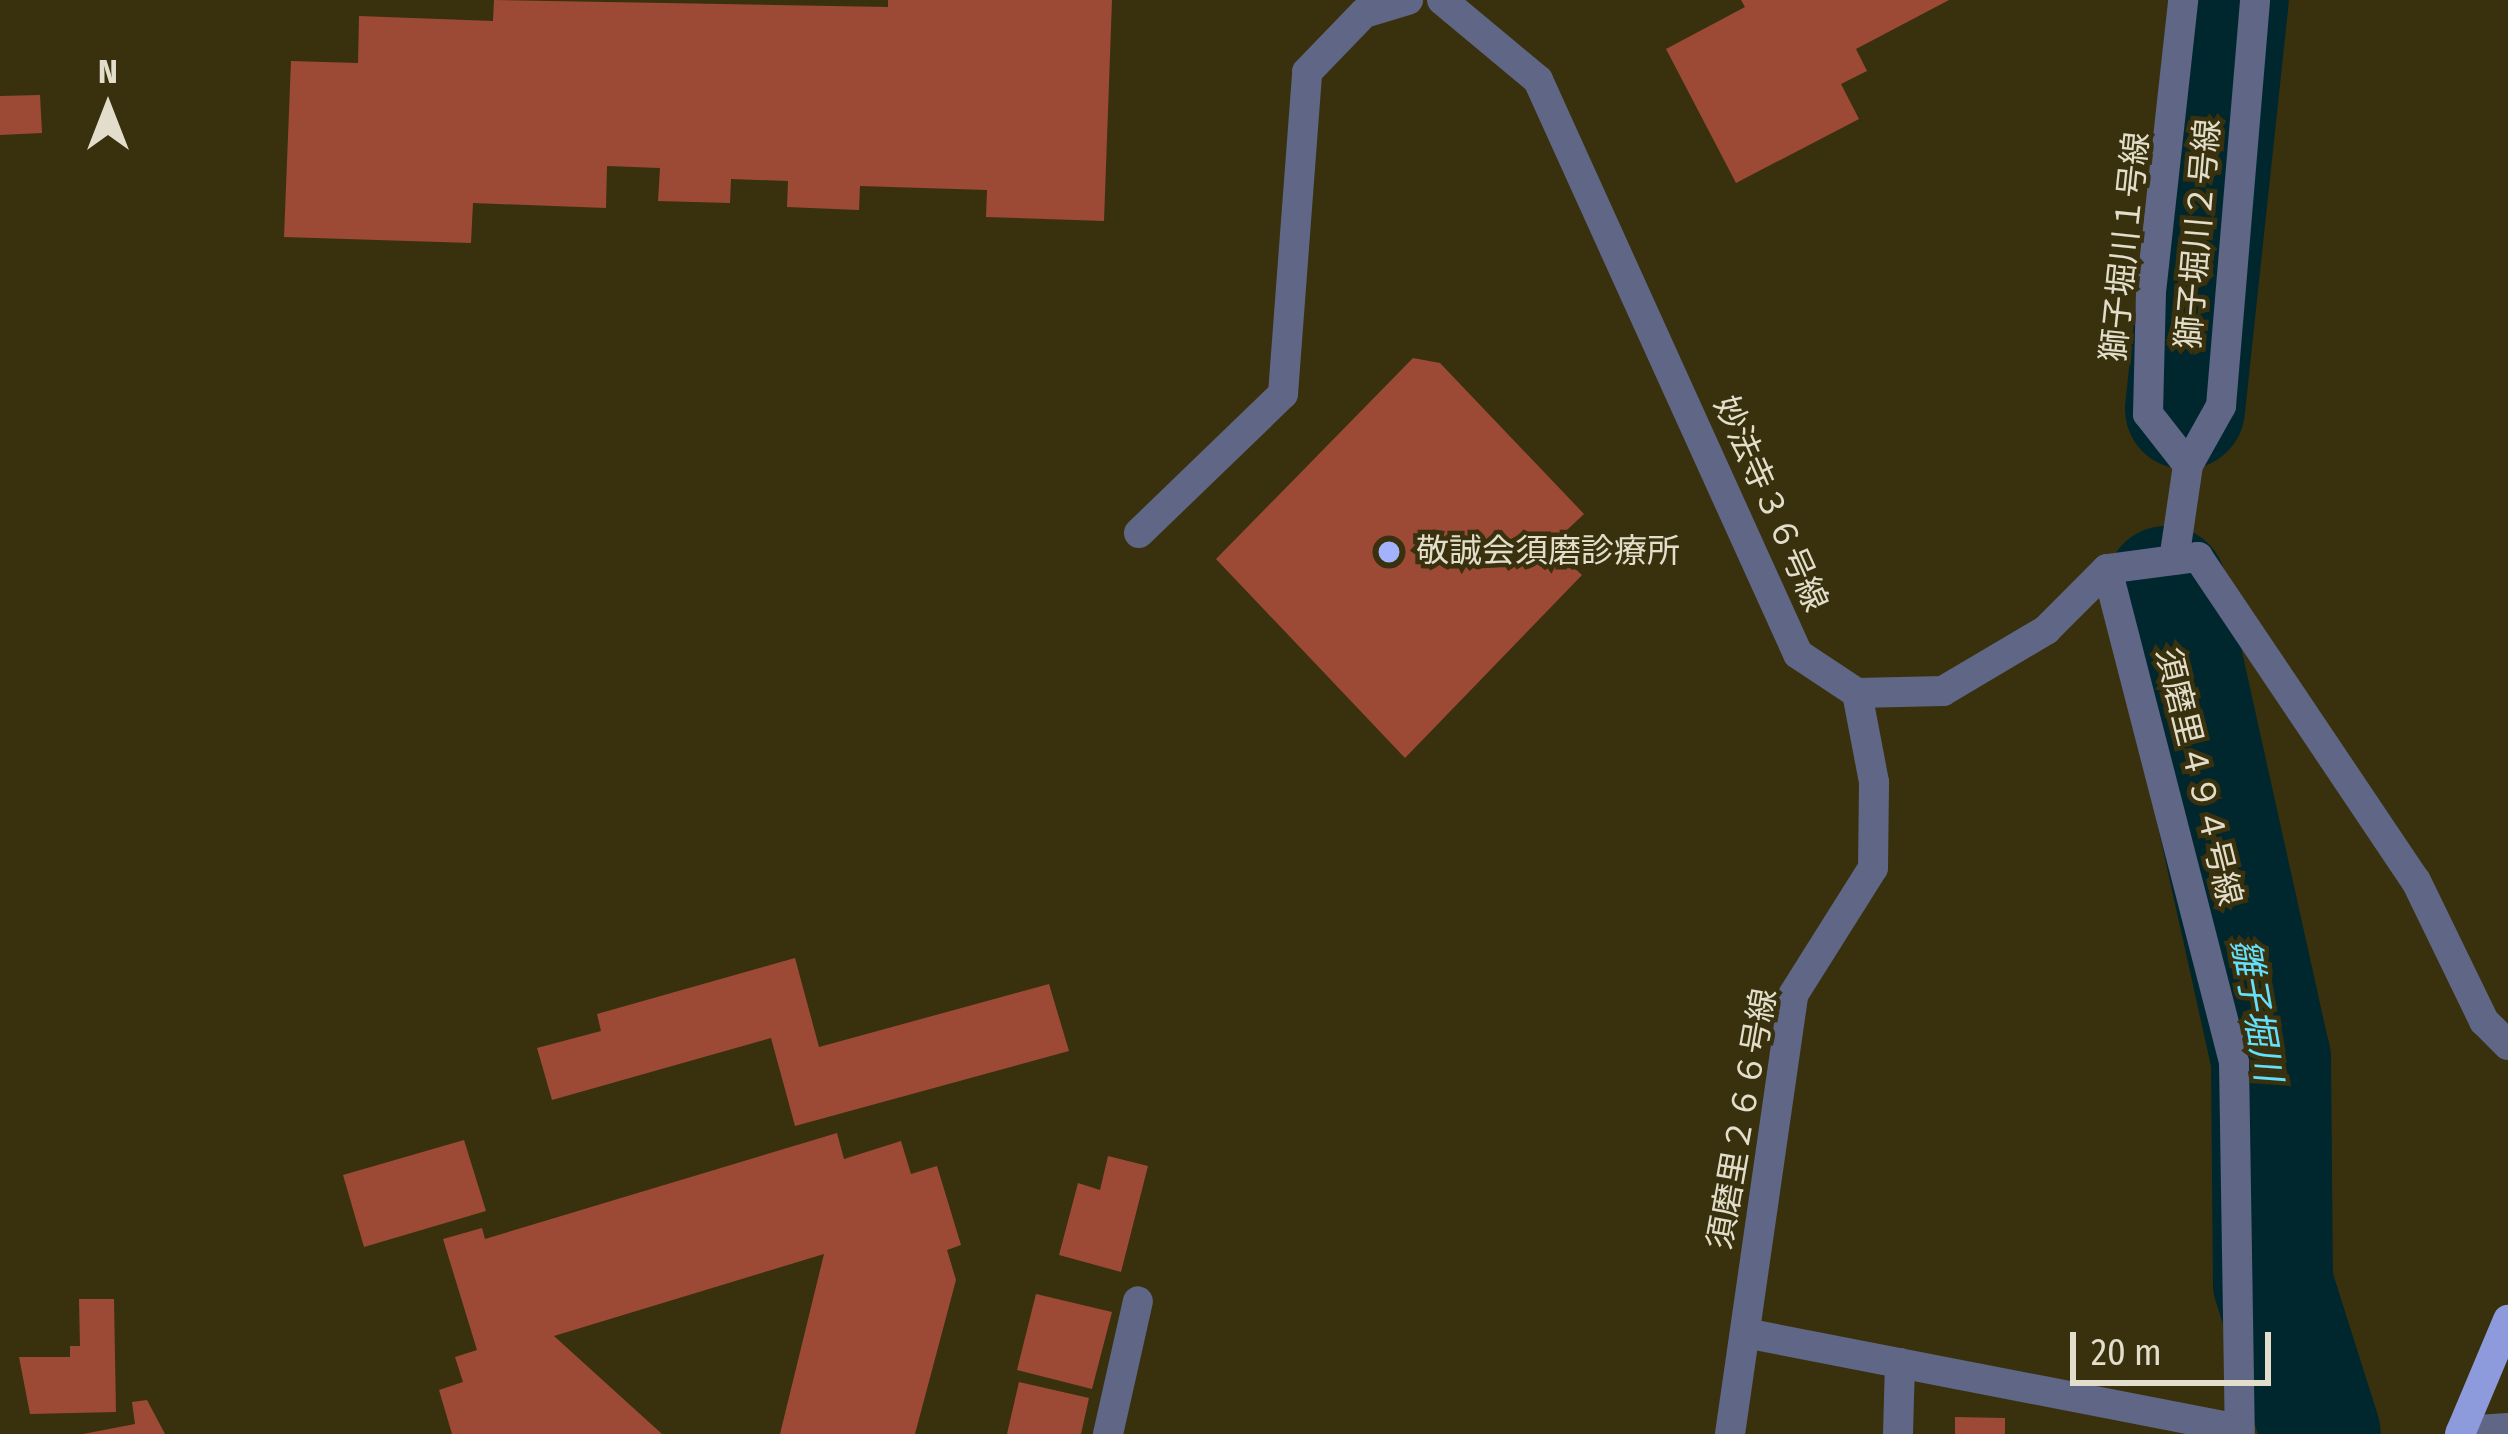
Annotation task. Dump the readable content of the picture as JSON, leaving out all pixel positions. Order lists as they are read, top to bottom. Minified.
{"streets":{"street":["獅子堀川２号線","獅子堀川１号線","妙法寺３６号線","須磨里４９４号線","須磨里２６６号線"]},"crossings":[["獅子堀川２号線","獅子堀川１号線"],["妙法寺３６号線","須磨里２６６号線"]],"water":["雛子堀川"],"places":["敬誠会須磨診療所"],"scale_bar":"20 m","north":"top"}
